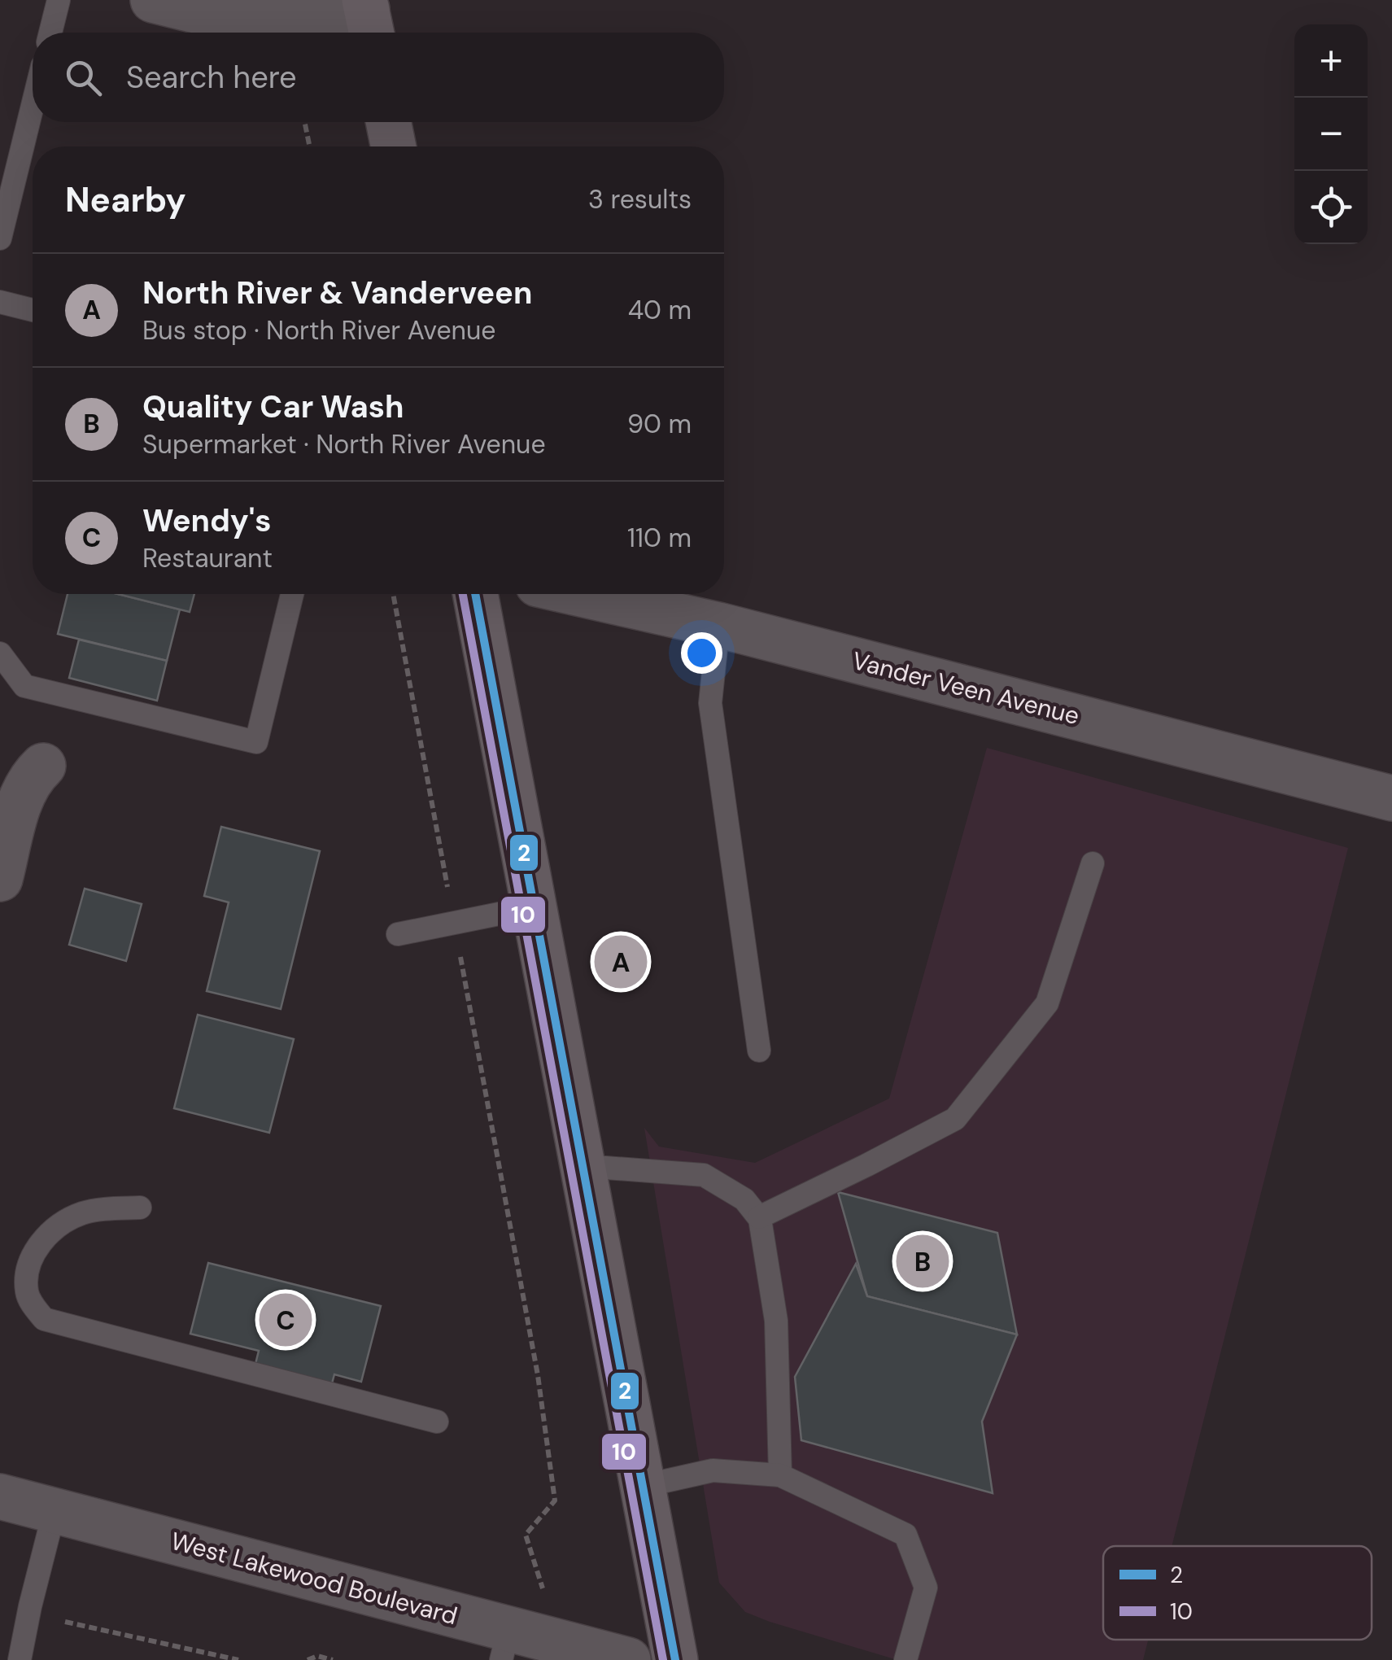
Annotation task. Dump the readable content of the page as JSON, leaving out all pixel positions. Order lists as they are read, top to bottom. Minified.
{"streets":{"street":["Vander Veen Avenue","West Lakewood Boulevard"]},"lines":["transit line 2","transit line 10"],"legend":["2","10"],"page":{"map_buttons":["+","−"],"search":"Search here","heading":["Nearby","3 results"],"list":[{"mark":"A","name":"North River & Vanderveen","note":"Bus stop · North River Avenue","value":"40 m"},{"mark":"B","name":"Quality Car Wash","note":"Supermarket · North River Avenue","value":"90 m"},{"mark":"C","name":"Wendy's","note":"Restaurant","value":"110 m"}],"pins":["A","B","C"]}}
